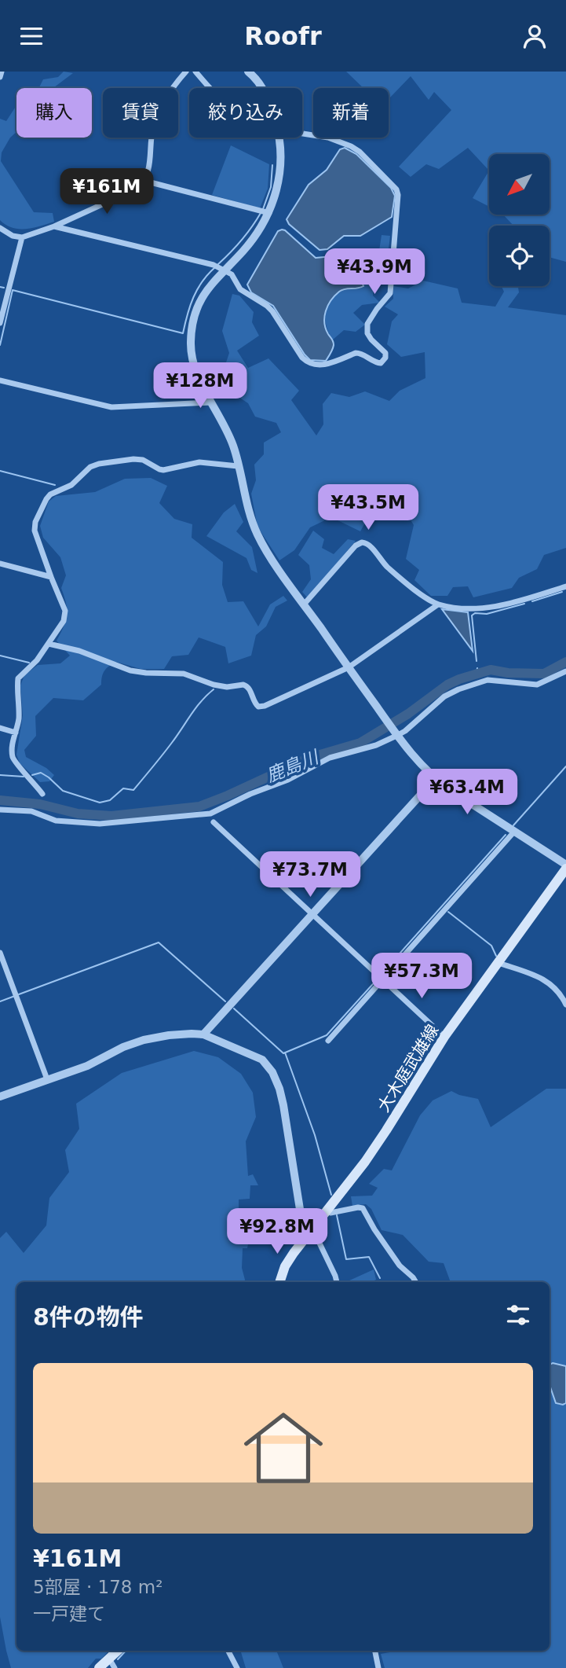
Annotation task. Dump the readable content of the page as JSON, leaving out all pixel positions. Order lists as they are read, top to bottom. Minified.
{"streets":{"main road":["大木庭武雄線"]},"water":["鹿島川"],"north":"bottom left","page":{"header":"Roofr","chip":["購入","賃貸","絞り込み","新着"],"price":["¥161M","¥43.9M","¥128M","¥43.5M","¥63.4M","¥73.7M","¥57.3M","¥92.8M"],"heading":"8件の物件","list":[{"name":"¥161M","note":"5部屋 · 178 m² · 一戸建て"}]}}
